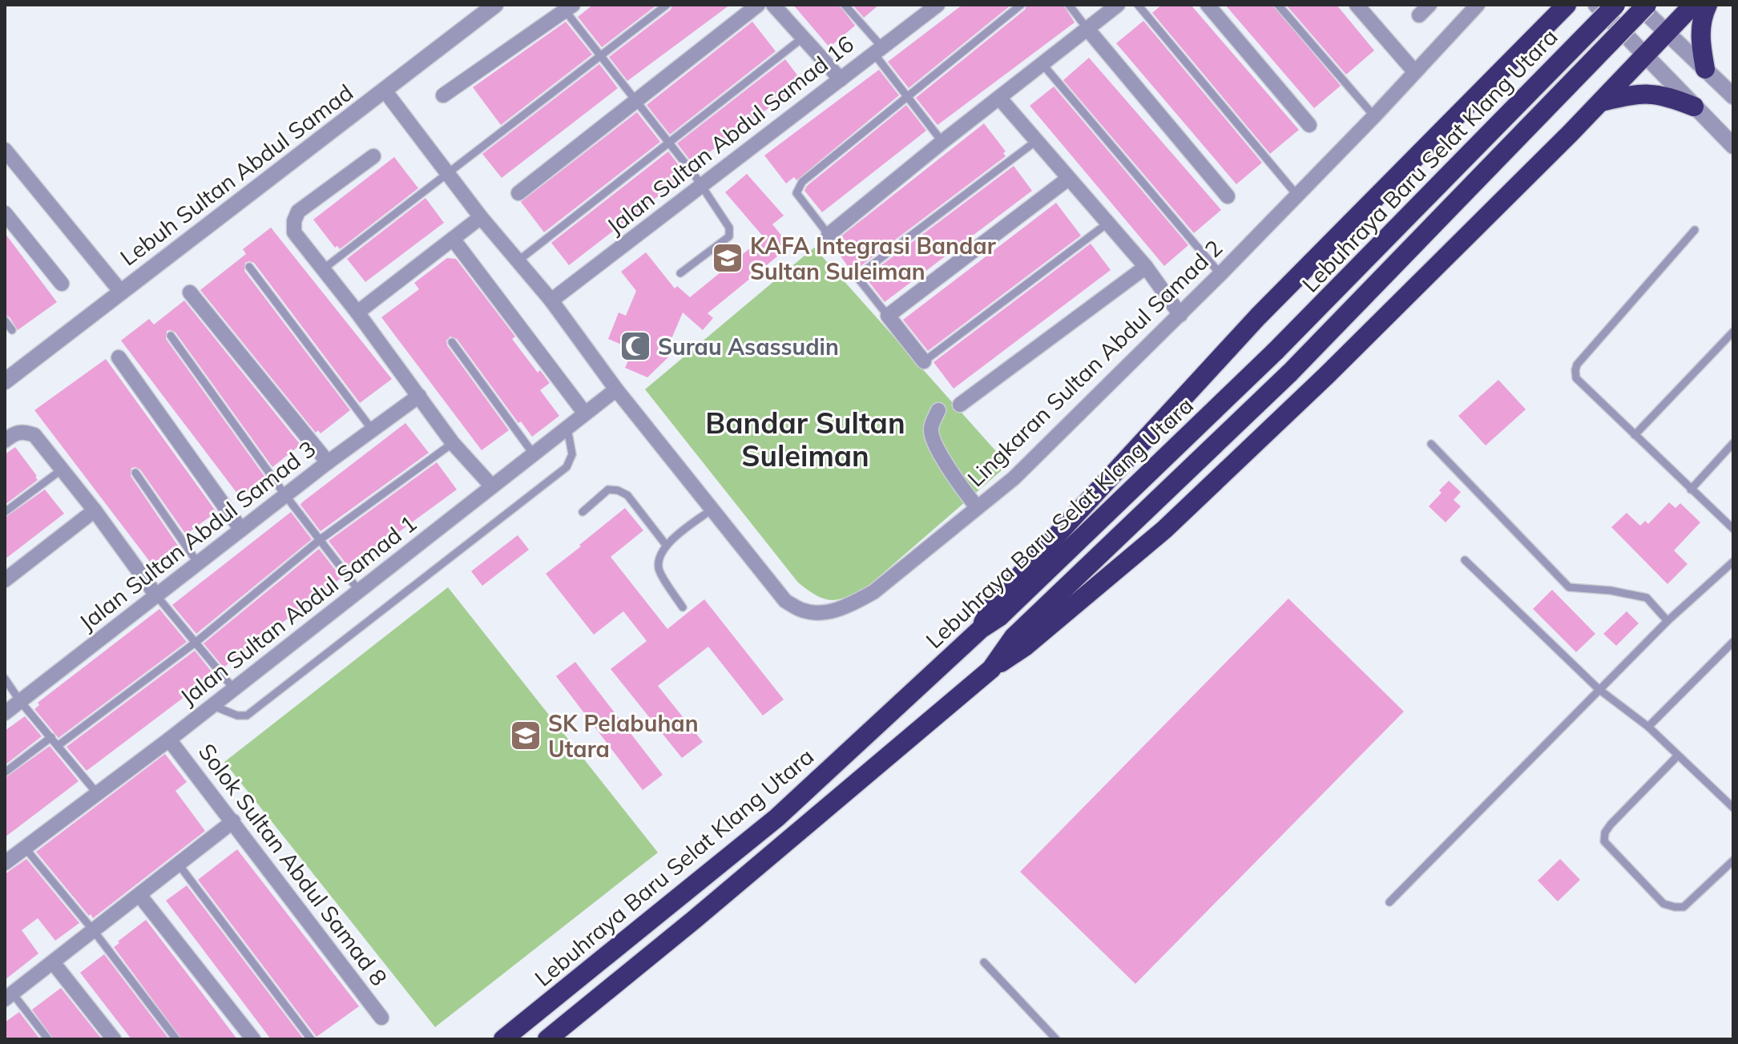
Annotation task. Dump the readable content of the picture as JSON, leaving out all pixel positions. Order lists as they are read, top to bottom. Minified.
{"streets":{"highway":["Lebuhraya Baru Selat Klang Utara"],"street":["Jalan Sultan Abdul Samad 16","Lebuh Sultan Abdul Samad","Lingkaran Sultan Abdul Samad 2","Jalan Sultan Abdul Samad 3","Jalan Sultan Abdul Samad 1","Solok Sultan Abdul Samad 8"]},"crossings":[["Jalan Sultan Abdul Samad 16","Lingkaran Sultan Abdul Samad 2"],["Lebuh Sultan Abdul Samad","Lingkaran Sultan Abdul Samad 2"],["Lingkaran Sultan Abdul Samad 2","Jalan Sultan Abdul Samad 1"],["Jalan Sultan Abdul Samad 1","Solok Sultan Abdul Samad 8"]],"districts":["Bandar Sultan Suleiman"],"places":{"school or university":["KAFA Integrasi Bandar Sultan Suleiman","SK Pelabuhan Utara"],"mosque":["Surau Asassudin"]}}
